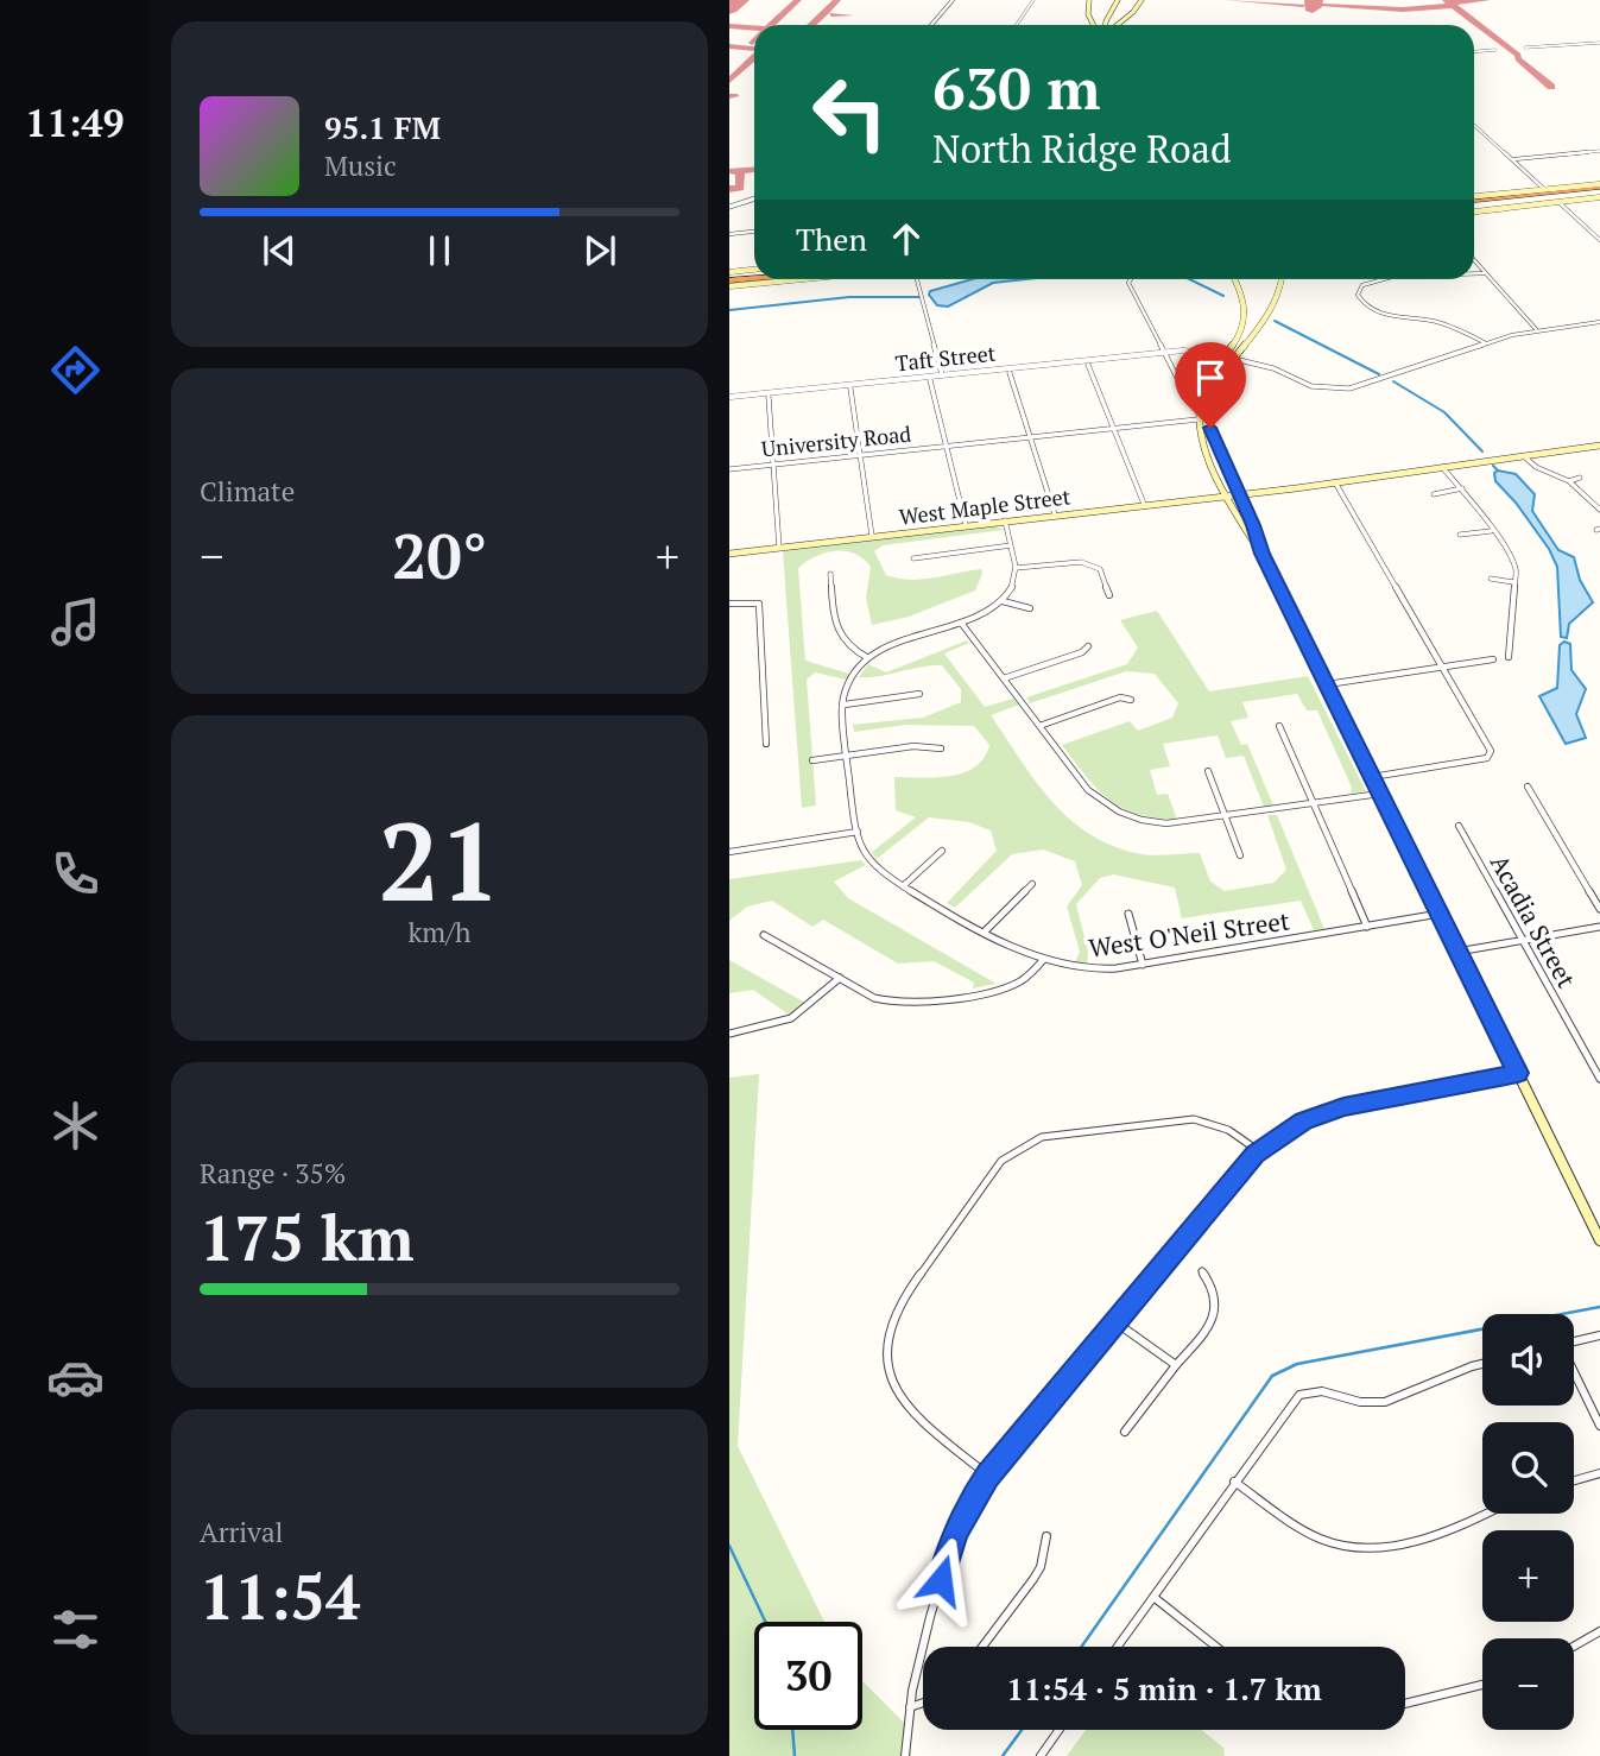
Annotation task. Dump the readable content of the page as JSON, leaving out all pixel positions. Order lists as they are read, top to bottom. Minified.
{"streets":{"main road":["West Maple Street"],"street":["Taft Street","University Road","Acadia Street","West O'Neil Street"]},"page":{"tabs":"11:49","turn":["630 m","North Ridge Road"],"song":["95.1 FM","Music"],"then":"Then","tile":["Climate",["21","km/h"],["Range · 35%","175 km"],["Arrival","11:54"]],"heat":["−","20°","+"],"map_buttons":["+","−"],"limit":"30","trip":"11:54 · 5 min · 1.7 km"}}
